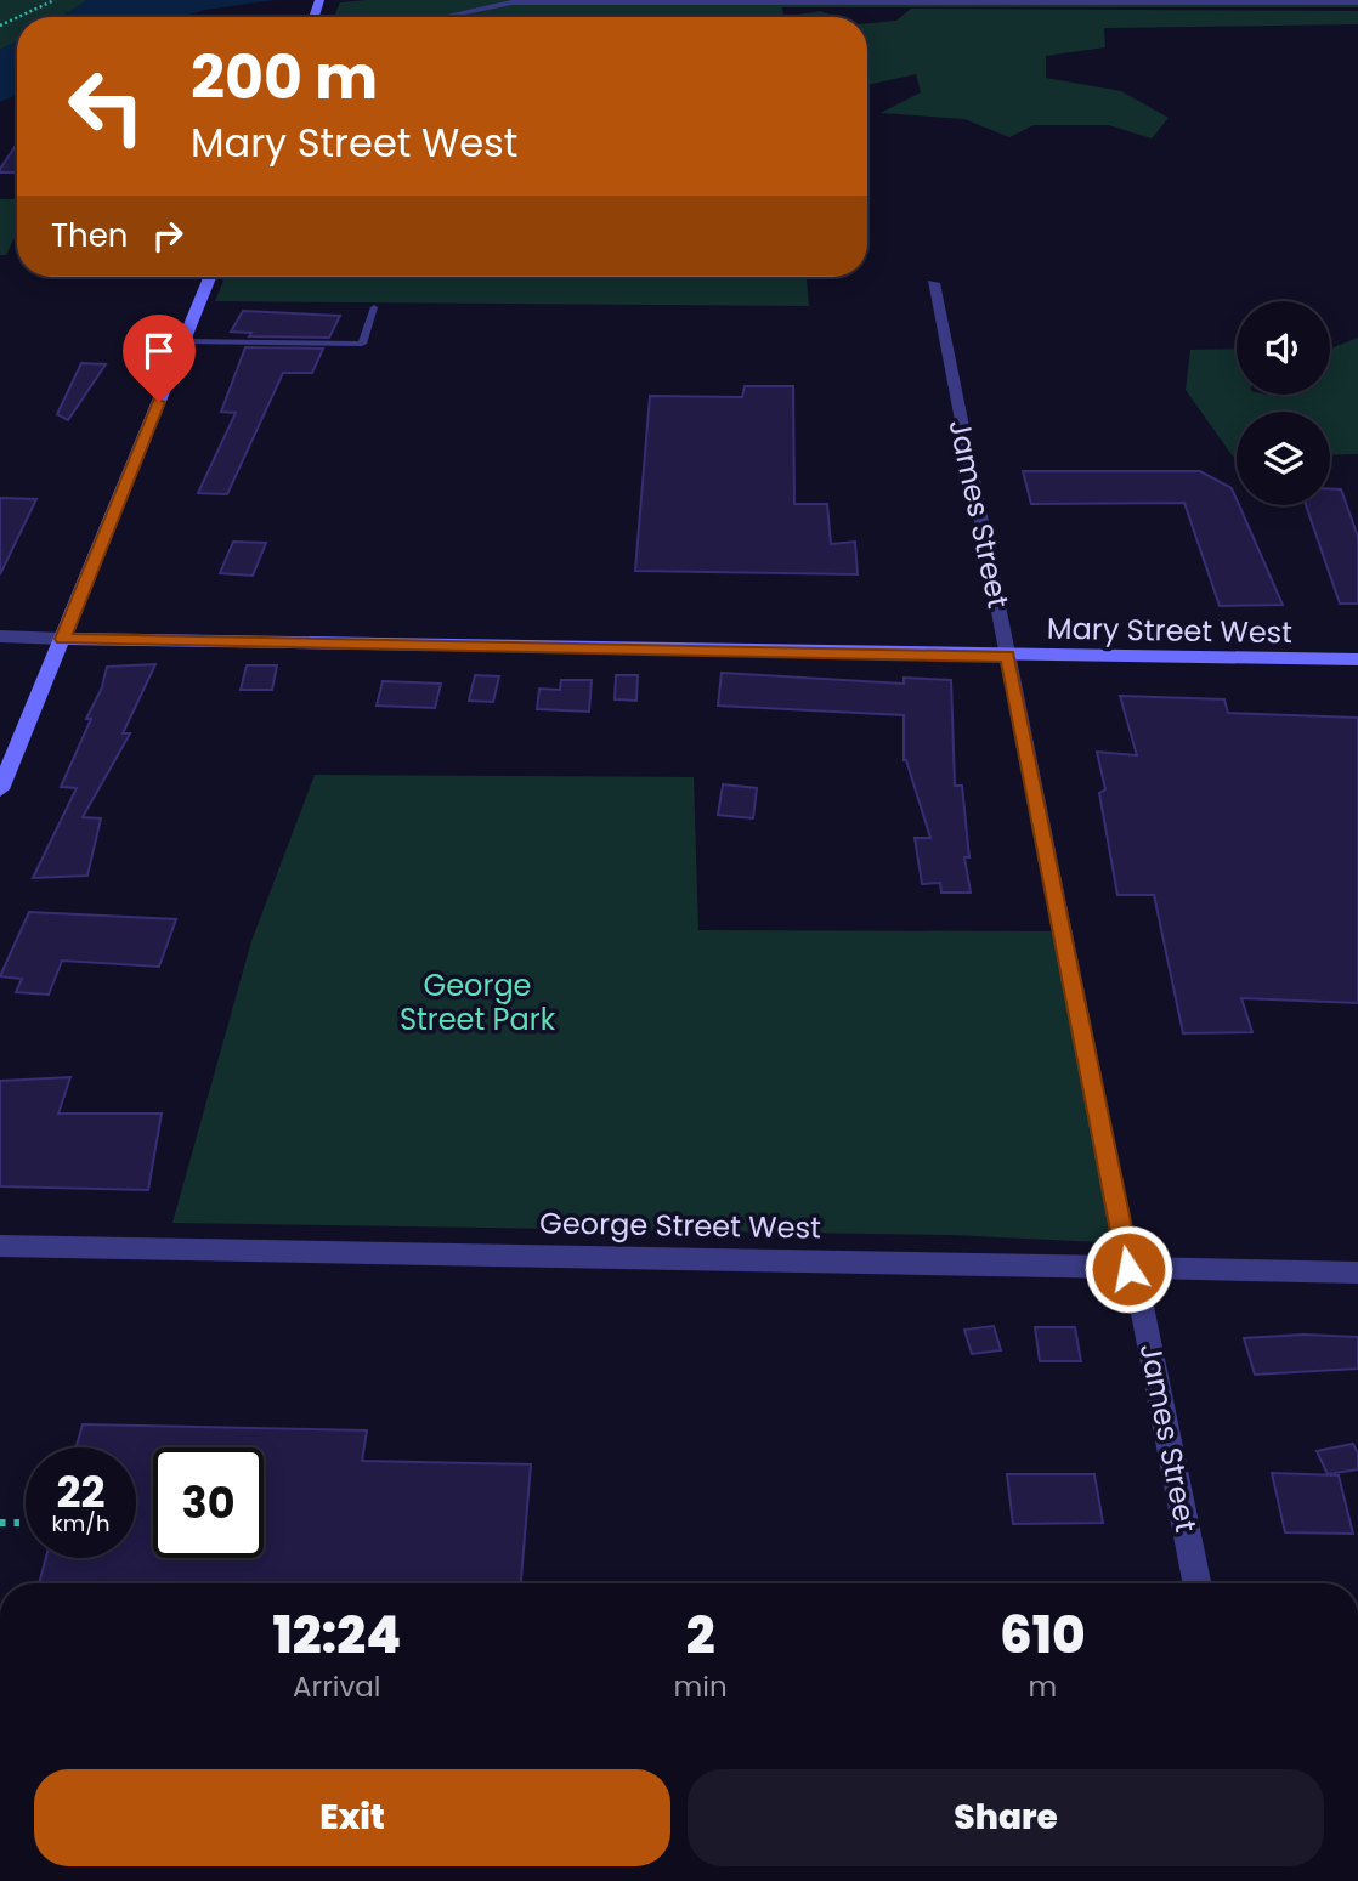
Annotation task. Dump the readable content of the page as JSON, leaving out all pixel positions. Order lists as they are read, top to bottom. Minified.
{"streets":{"street":["James Street","Mary Street West","George Street West"]},"crossings":[["James Street","Mary Street West"],["James Street","George Street West"]],"parks":["George Street Park"],"page":{"turn":["200 m","Mary Street West"],"then":"Then","speed":"22 km/h","limit":"30","eta":["12:24","Arrival","2","min","610","m"],"buttons":["Exit","Share"]}}
